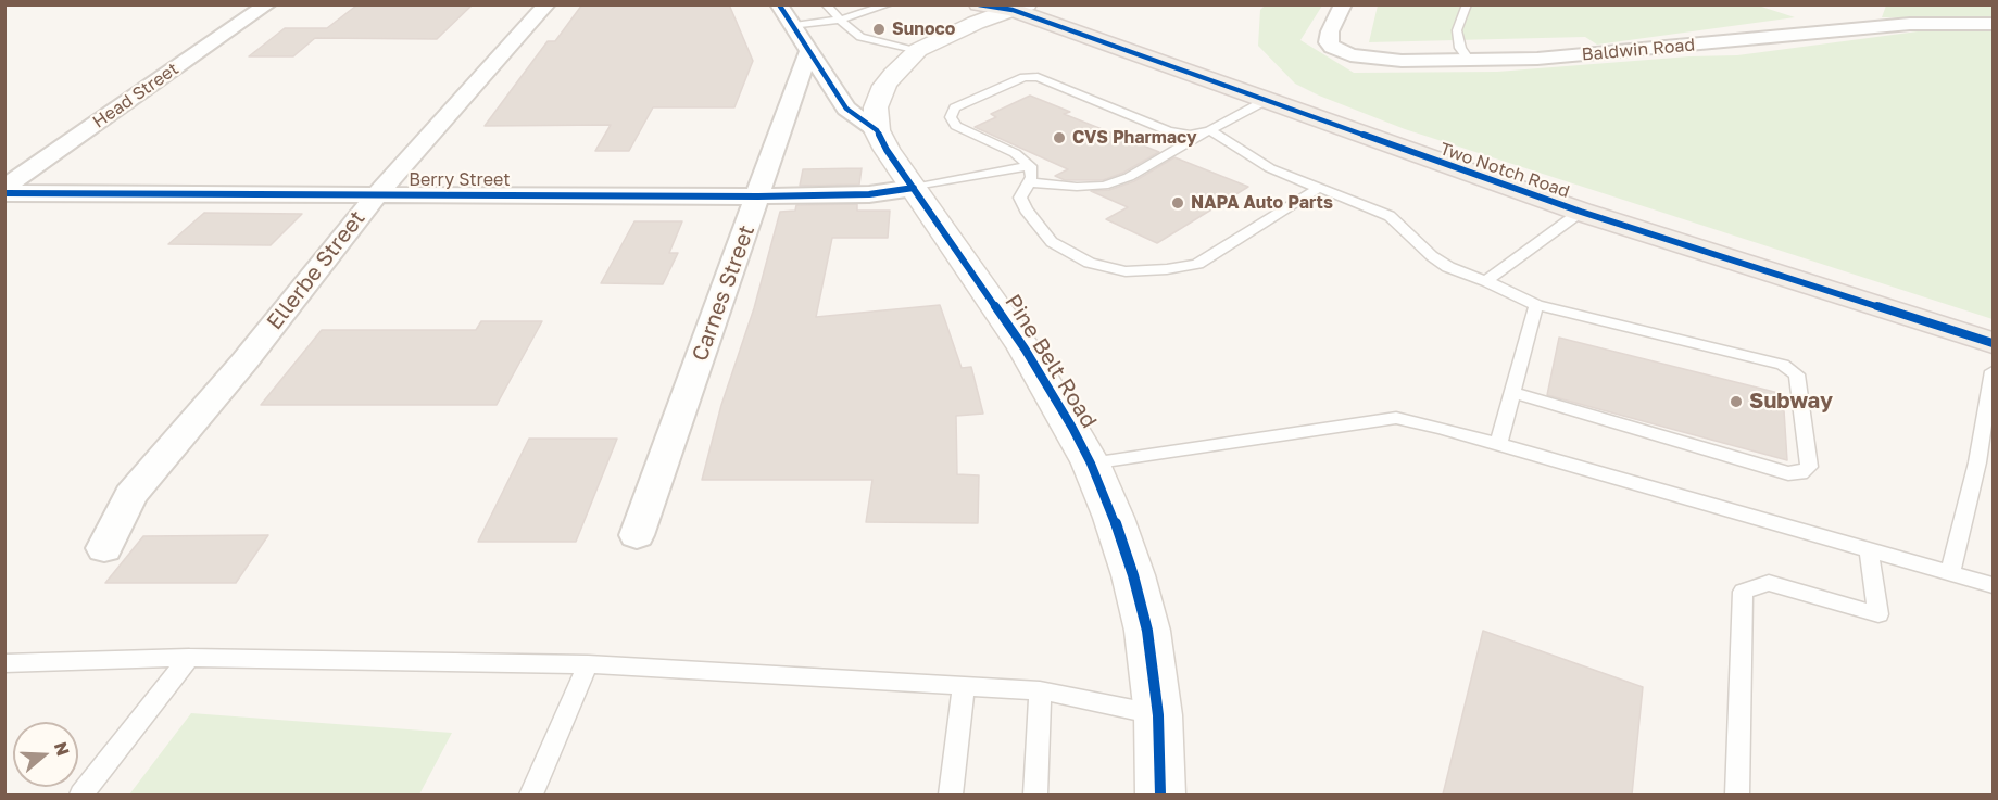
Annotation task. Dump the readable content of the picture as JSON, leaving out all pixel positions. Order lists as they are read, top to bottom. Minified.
{"streets":{"main road":["Two Notch Road"],"street":["Baldwin Road","Head Street","Berry Street","Ellerbe Street","Carnes Street","Pine Belt Road"]},"crossings":[["Berry Street","Ellerbe Street"],["Berry Street","Carnes Street"],["Berry Street","Pine Belt Road"],["Carnes Street","Pine Belt Road"]],"places":["Sunoco","CVS Pharmacy","NAPA Auto Parts","Subway"],"north":"right"}
